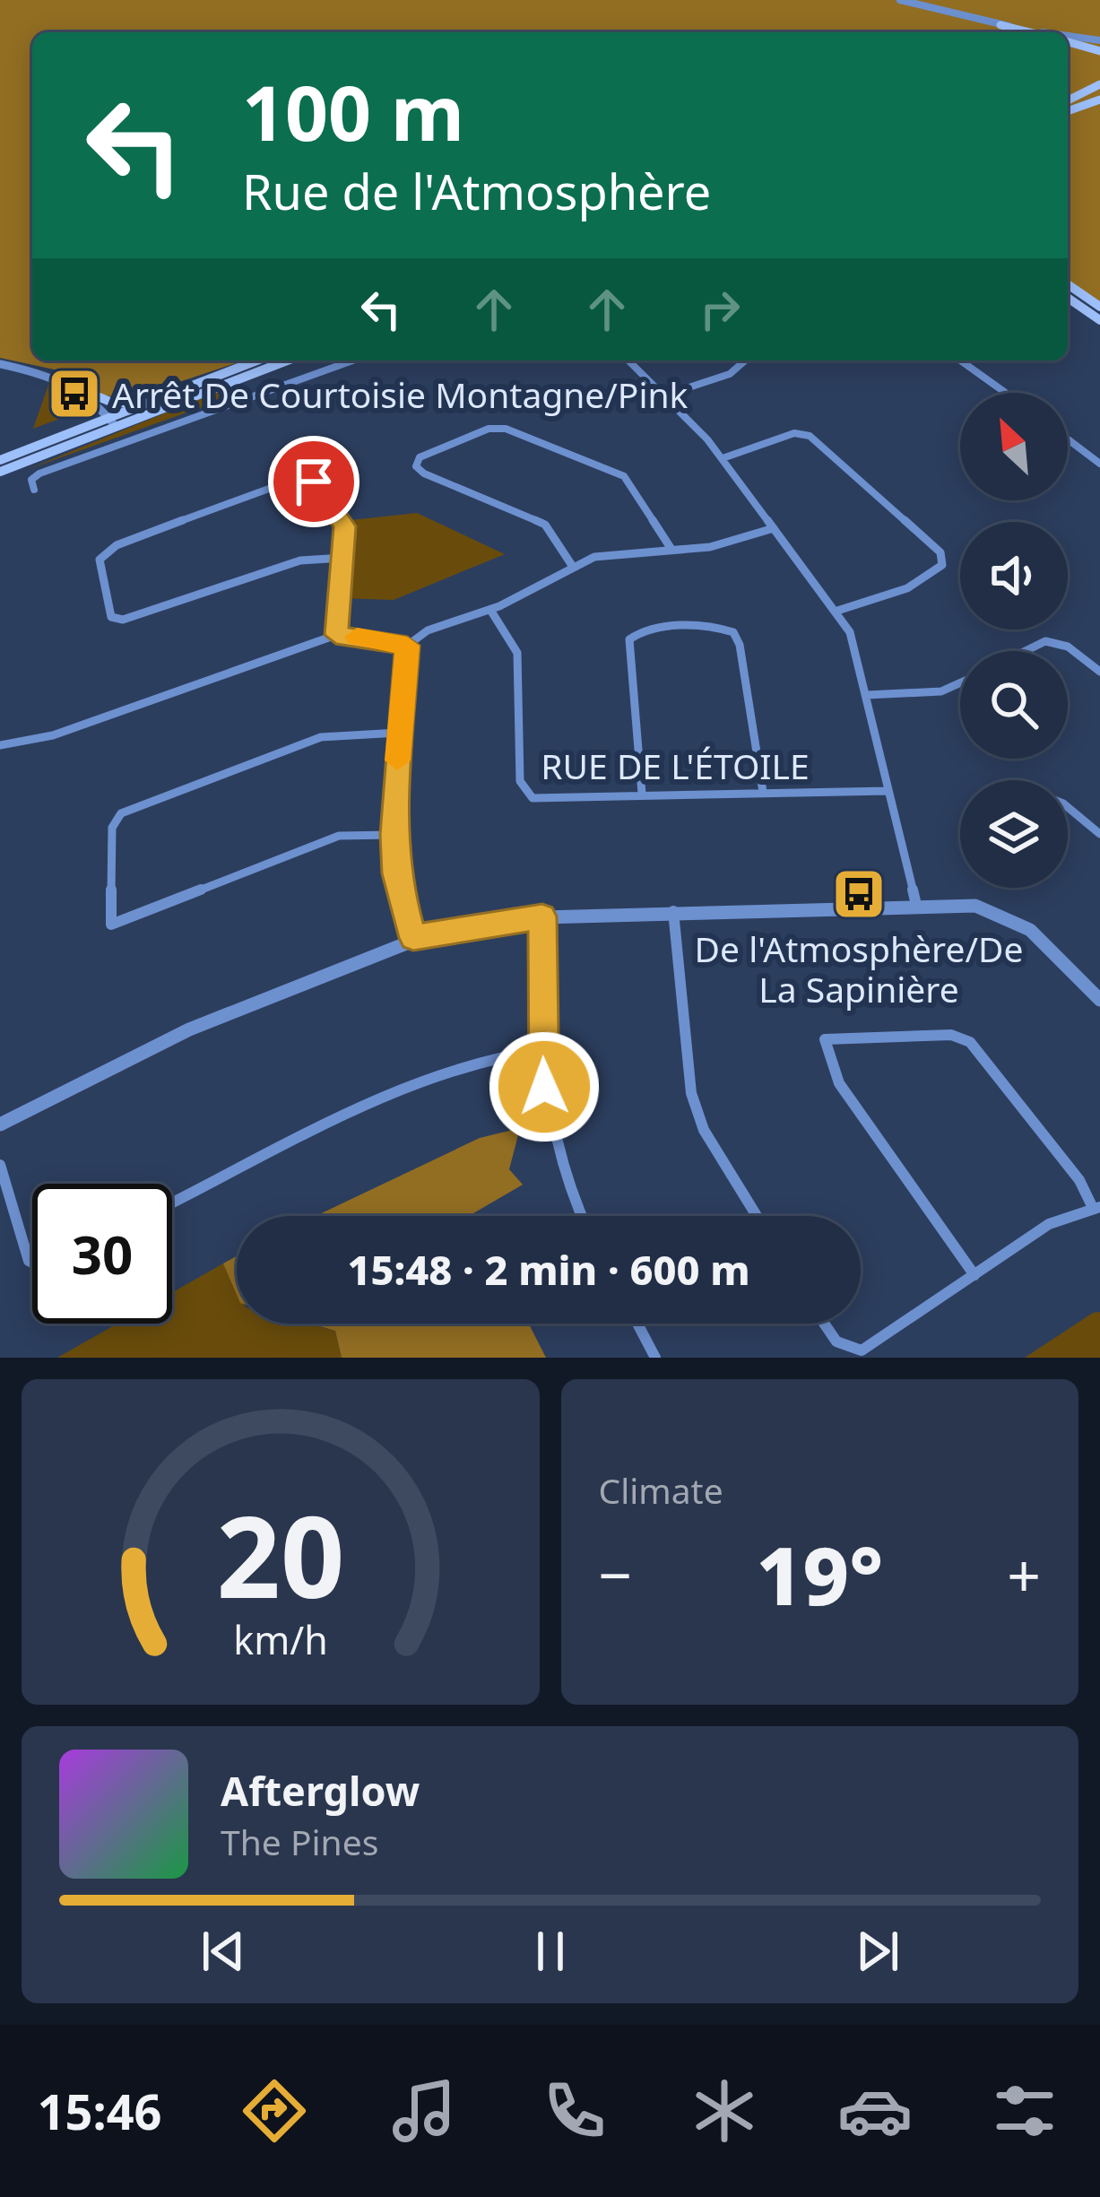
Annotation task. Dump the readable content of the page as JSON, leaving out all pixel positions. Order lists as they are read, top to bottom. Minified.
{"streets":{"street":["RUE DE L'ÉTOILE"]},"places":{"bus stop":["Arrêt De Courtoisie Montagne/Pink","De l'Atmosphère/De La Sapinière"]},"north":"top left","page":{"turn":["100 m","Rue de l'Atmosphère"],"limit":"30","trip":"15:48 · 2 min · 600 m","tile":"Climate","heat":["−","19°","+"],"song":["Afterglow","The Pines"],"tabs":"15:46","gauge":["20","km/h"]}}
